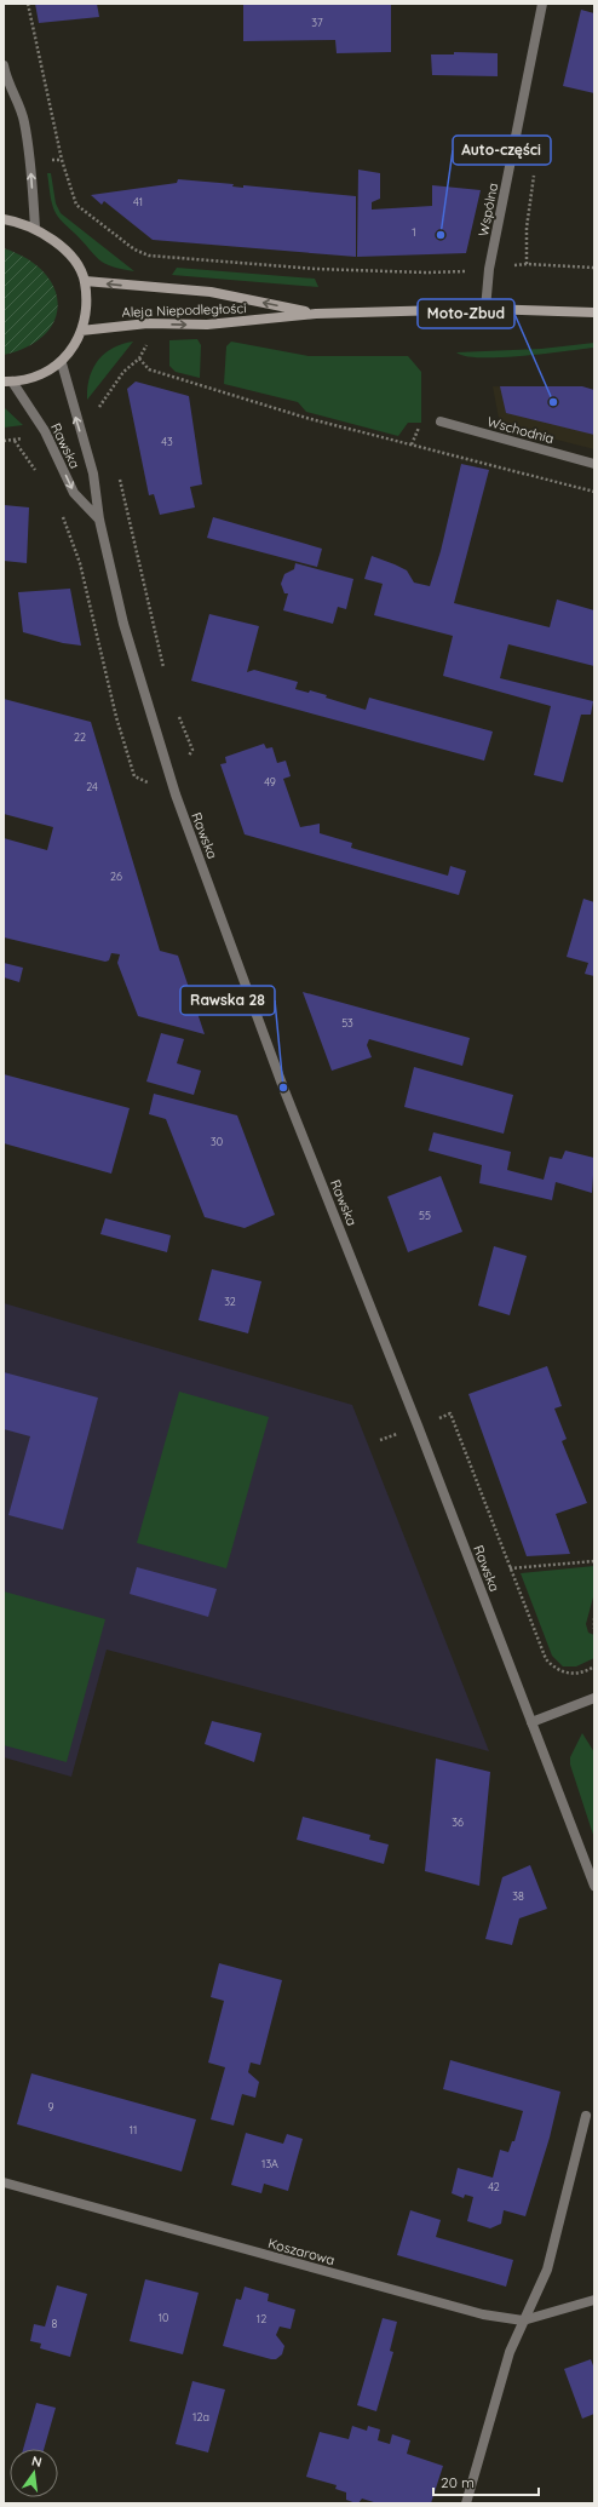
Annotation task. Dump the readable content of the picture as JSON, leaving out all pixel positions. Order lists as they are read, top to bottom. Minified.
{"streets":{"main road":["Aleja Niepodległości"],"street":["Wspólna","Wschodnia","Rawska","Koszarowa"]},"crossings":[["Wspólna","Aleja Niepodległości"]],"places":["Auto-części","Moto-Zbud","Rawska 28"],"house_numbers":["37","41","1","43","22","49","24","26","53","30","55","32","36","38","9","11","13A","42","10","12","8","12a"],"scale_bar":"20 m","north":"top"}
